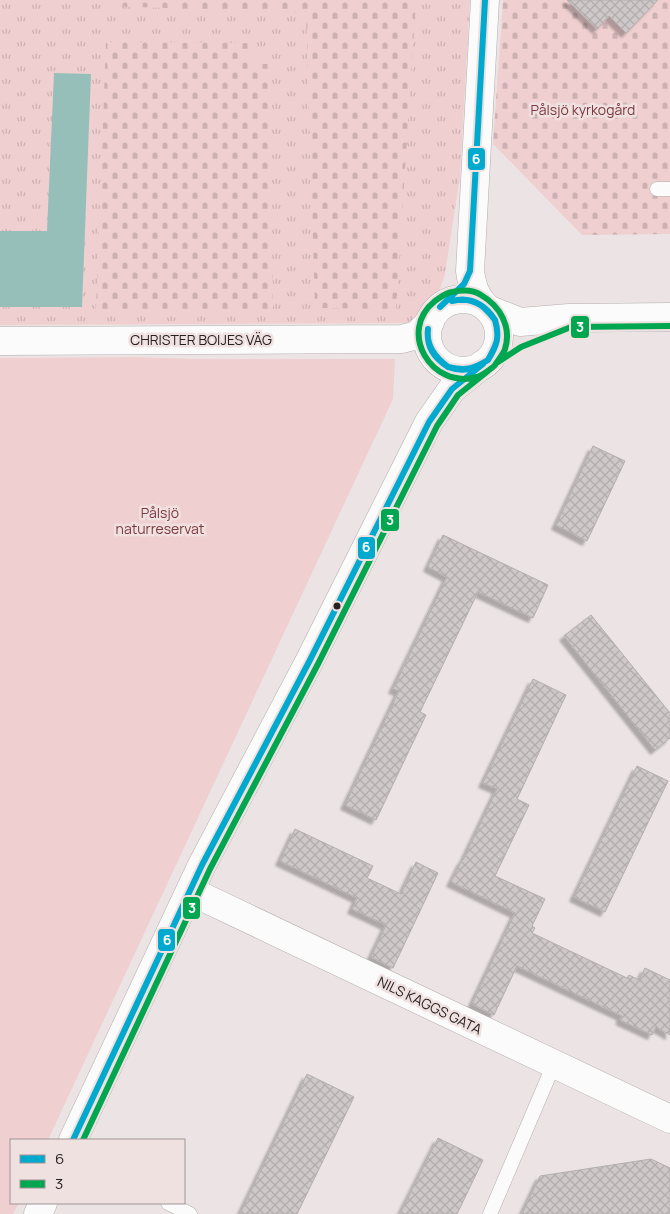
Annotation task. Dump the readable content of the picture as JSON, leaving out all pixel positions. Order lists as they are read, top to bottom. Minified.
{"streets":{"street":["CHRISTER BOIJES VÄG","NILS KAGGS GATA"]},"parks":["Pålsjö kyrkogård","Pålsjö naturreservat"],"lines":["transit line 6","transit line 3"],"legend":["6","3"]}
